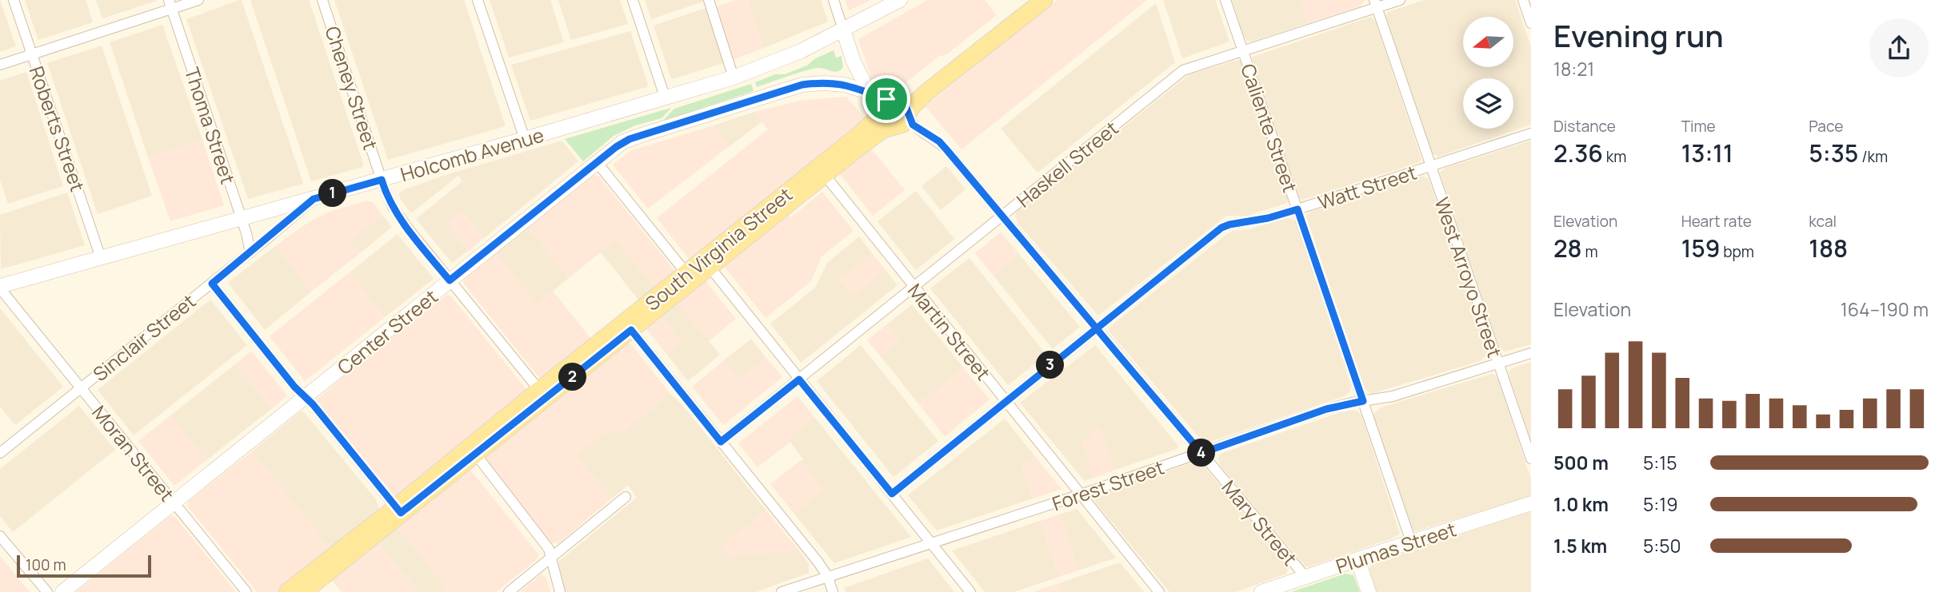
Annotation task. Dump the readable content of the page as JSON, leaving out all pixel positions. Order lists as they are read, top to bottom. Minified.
{"streets":{"main road":["South Virginia Street"],"street":["Cheney Street","Thoma Street","Caliente Street","Roberts Street","Holcomb Avenue","Haskell Street","Watt Street","West Arroyo Street","Center Street","Martin Street","Sinclair Street","Moran Street","Forest Street","Mary Street","Plumas Street"]},"crossings":[["Cheney Street","Holcomb Avenue"],["Cheney Street","South Virginia Street"],["Cheney Street","Center Street"],["Thoma Street","Holcomb Avenue"],["Thoma Street","Sinclair Street"],["Caliente Street","Haskell Street"],["Caliente Street","Watt Street"],["Caliente Street","Forest Street"],["Caliente Street","Plumas Street"],["Roberts Street","Holcomb Avenue"],["Holcomb Avenue","Sinclair Street"],["Holcomb Avenue","Moran Street"],["Haskell Street","West Arroyo Street"],["Haskell Street","Martin Street"],["Haskell Street","Mary Street"],["Watt Street","West Arroyo Street"],["Watt Street","Martin Street"],["Watt Street","Mary Street"],["South Virginia Street","Center Street"],["South Virginia Street","Martin Street"],["South Virginia Street","Mary Street"],["West Arroyo Street","Forest Street"],["Center Street","Moran Street"],["Center Street","Mary Street"],["Martin Street","Forest Street"],["Sinclair Street","Moran Street"],["Forest Street","Mary Street"],["Mary Street","Plumas Street"]],"scale_bar":"100 m","north":"left","page":{"heading":["Evening run","18:21"],"stats":[["Distance","2.36 km"],["Time","13:11"],["Pace","5:35 /km"],["Elevation","28 m"],["Heart rate","159 bpm"],["kcal","188"]],"pins":["1","3","2","4"],"chart":["Elevation","164–190 m"],"list":[{"name":"500 m","note":"5:15"},{"name":"1.0 km","note":"5:19"},{"name":"1.5 km","note":"5:50"}],"scale":"100 m"}}
